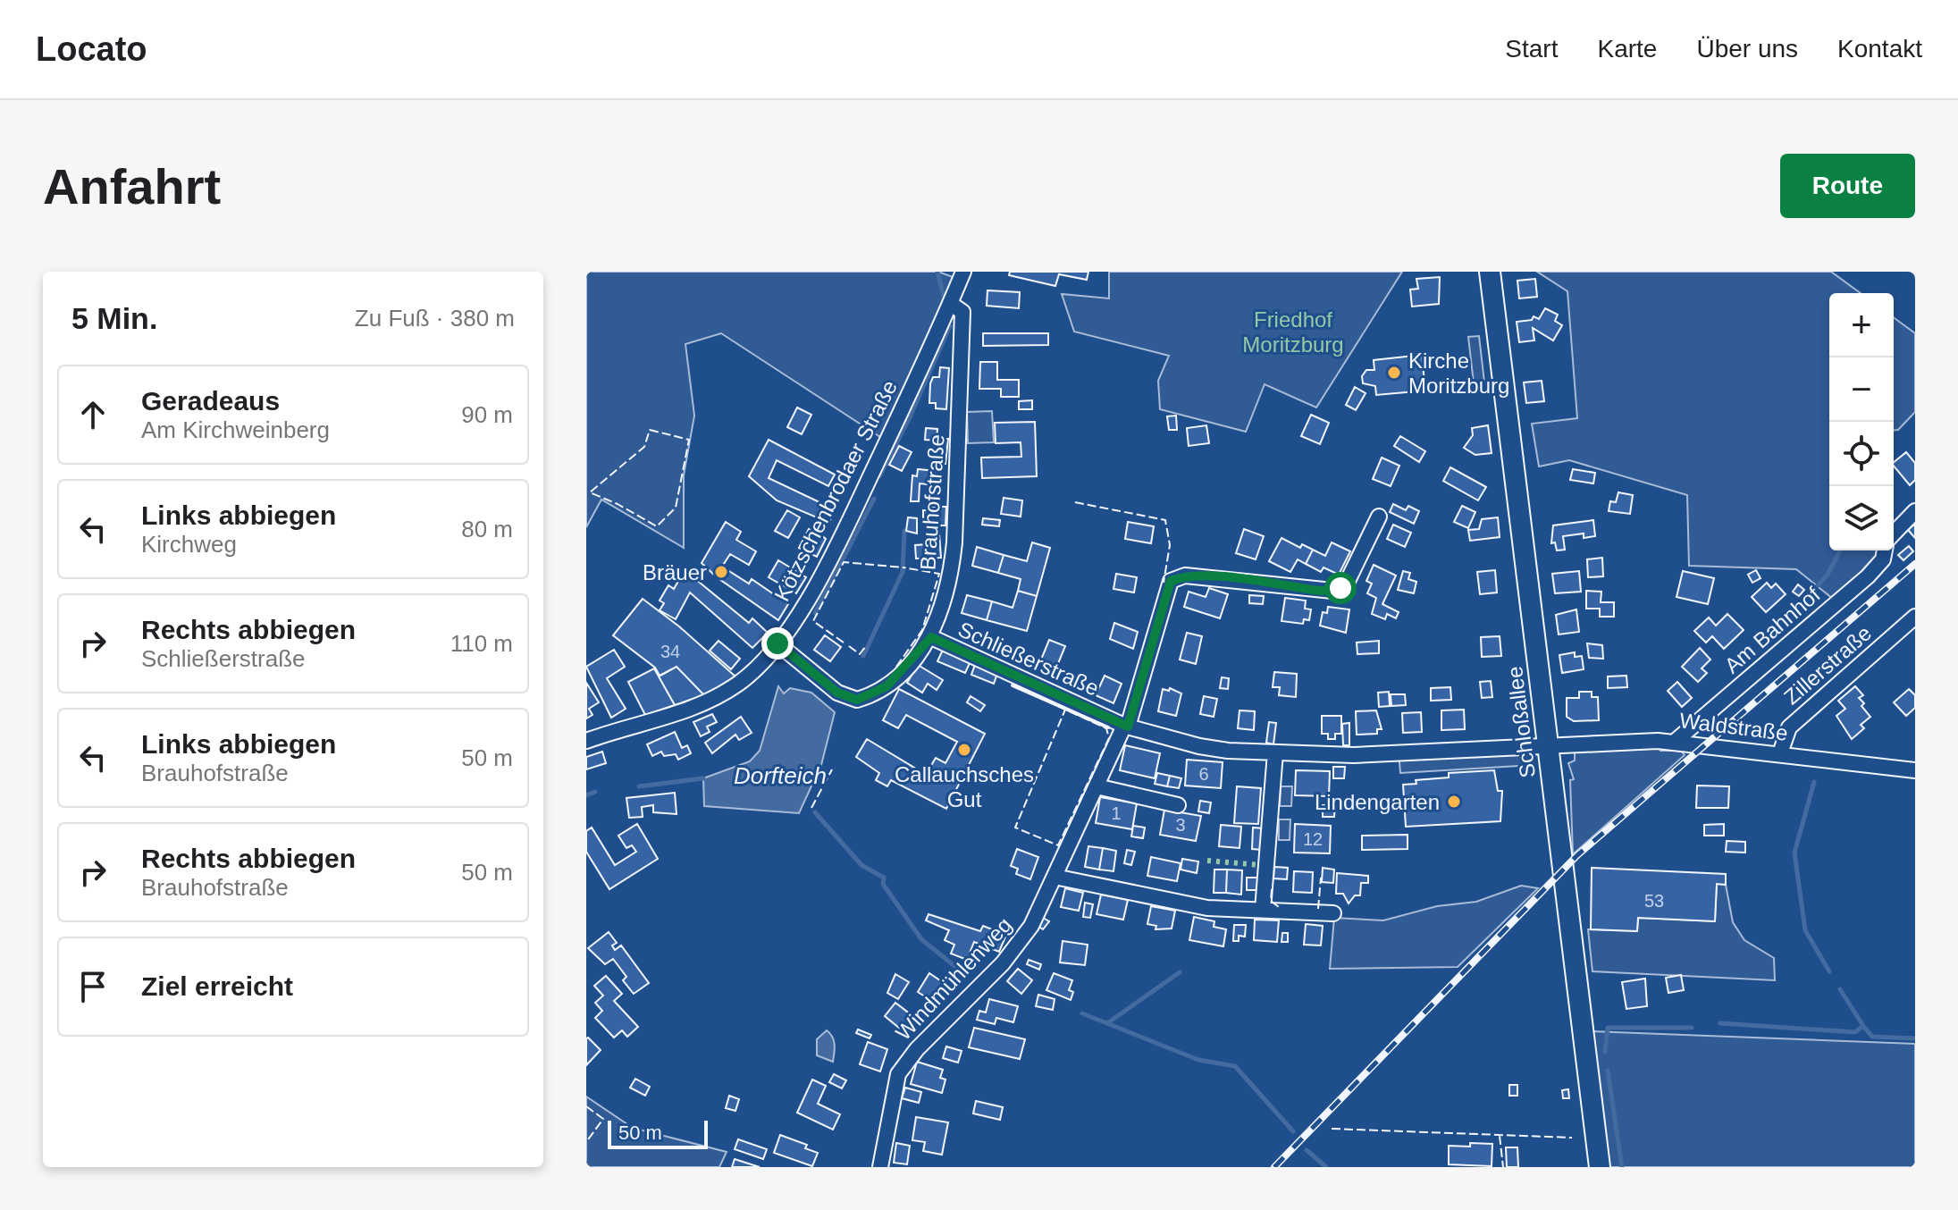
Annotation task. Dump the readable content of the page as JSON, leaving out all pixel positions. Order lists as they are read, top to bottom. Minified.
{"streets":{"main road":["Schloßallee"],"street":["Kötzschenbrodaer Straße","Brauhofstraße","Am Bahnhof","Schließerstraße","Zillerstraße","Waldstraße","Windmühlenweg"]},"crossings":[["Kötzschenbrodaer Straße","Brauhofstraße"],["Brauhofstraße","Schließerstraße"],["Am Bahnhof","Waldstraße"],["Schließerstraße","Schloßallee"],["Schließerstraße","Waldstraße"],["Schließerstraße","Windmühlenweg"],["Zillerstraße","Waldstraße"],["Schloßallee","Waldstraße"]],"water":["Dorfteich"],"parks":["Friedhof Moritzburg"],"places":["Kirche Moritzburg","Bräuer","Callauchsches Gut","Lindengarten"],"house_numbers":["34","6","1","3","12","53"],"scale_bar":"50 m","page":{"header":"Locato","nav":["Start","Karte","Über uns","Kontakt"],"buttons":"Route","title":"Anfahrt","heading":["5 Min.","Zu Fuß · 380 m"],"map_buttons":["+","−"],"list":[["Geradeaus","Am Kirchweinberg","90 m"],["Links abbiegen","Kirchweg","80 m"],["Rechts abbiegen","Schließerstraße","110 m"],["Links abbiegen","Brauhofstraße","50 m"],["Rechts abbiegen","Brauhofstraße","50 m"],"Ziel erreicht"],"scale":"50 m"}}
